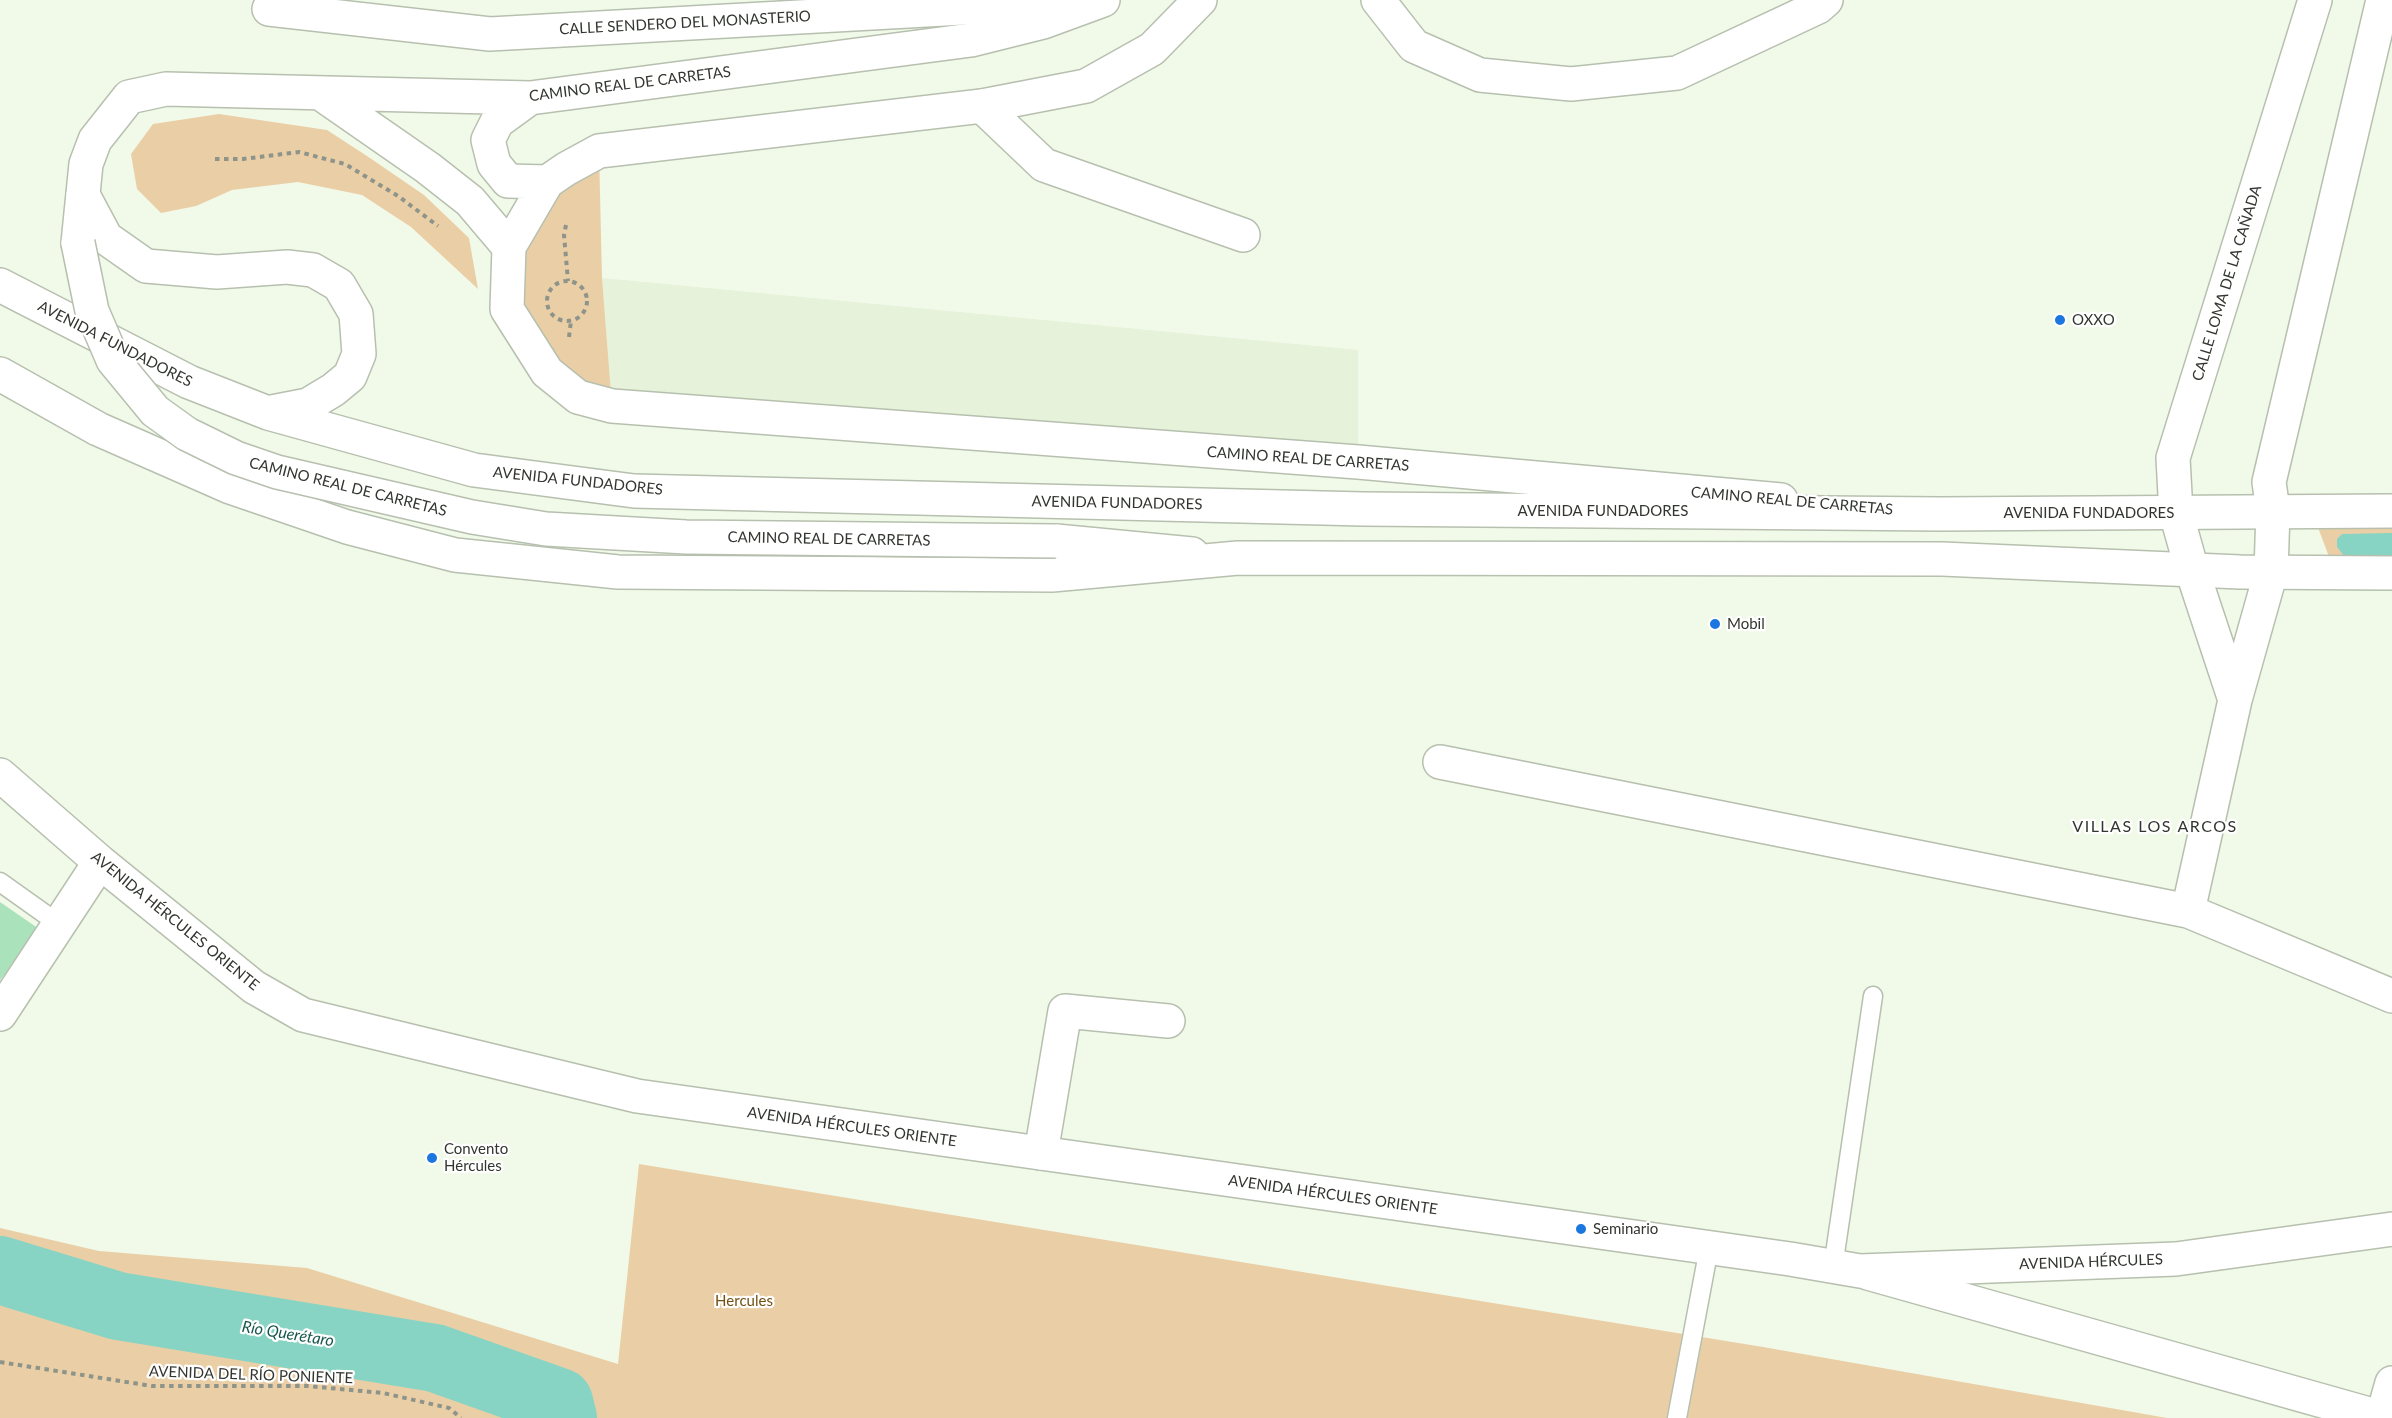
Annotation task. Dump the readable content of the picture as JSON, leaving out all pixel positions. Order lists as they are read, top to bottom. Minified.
{"streets":{"street":["CALLE SENDERO DEL MONASTERIO","CAMINO REAL DE CARRETAS","CALLE LOMA DE LA CAÑADA","AVENIDA FUNDADORES","AVENIDA HÉRCULES ORIENTE","AVENIDA HÉRCULES"],"path":["AVENIDA DEL RÍO PONIENTE"]},"crossings":[["CALLE SENDERO DEL MONASTERIO","CAMINO REAL DE CARRETAS"],["CAMINO REAL DE CARRETAS","AVENIDA FUNDADORES"],["CALLE LOMA DE LA CAÑADA","AVENIDA FUNDADORES"],["AVENIDA HÉRCULES ORIENTE","AVENIDA HÉRCULES"]],"districts":["VILLAS LOS ARCOS"],"water":["Río Querétaro"],"parks":["Hercules"],"places":["OXXO","Mobil","Convento Hércules","Seminario"]}
